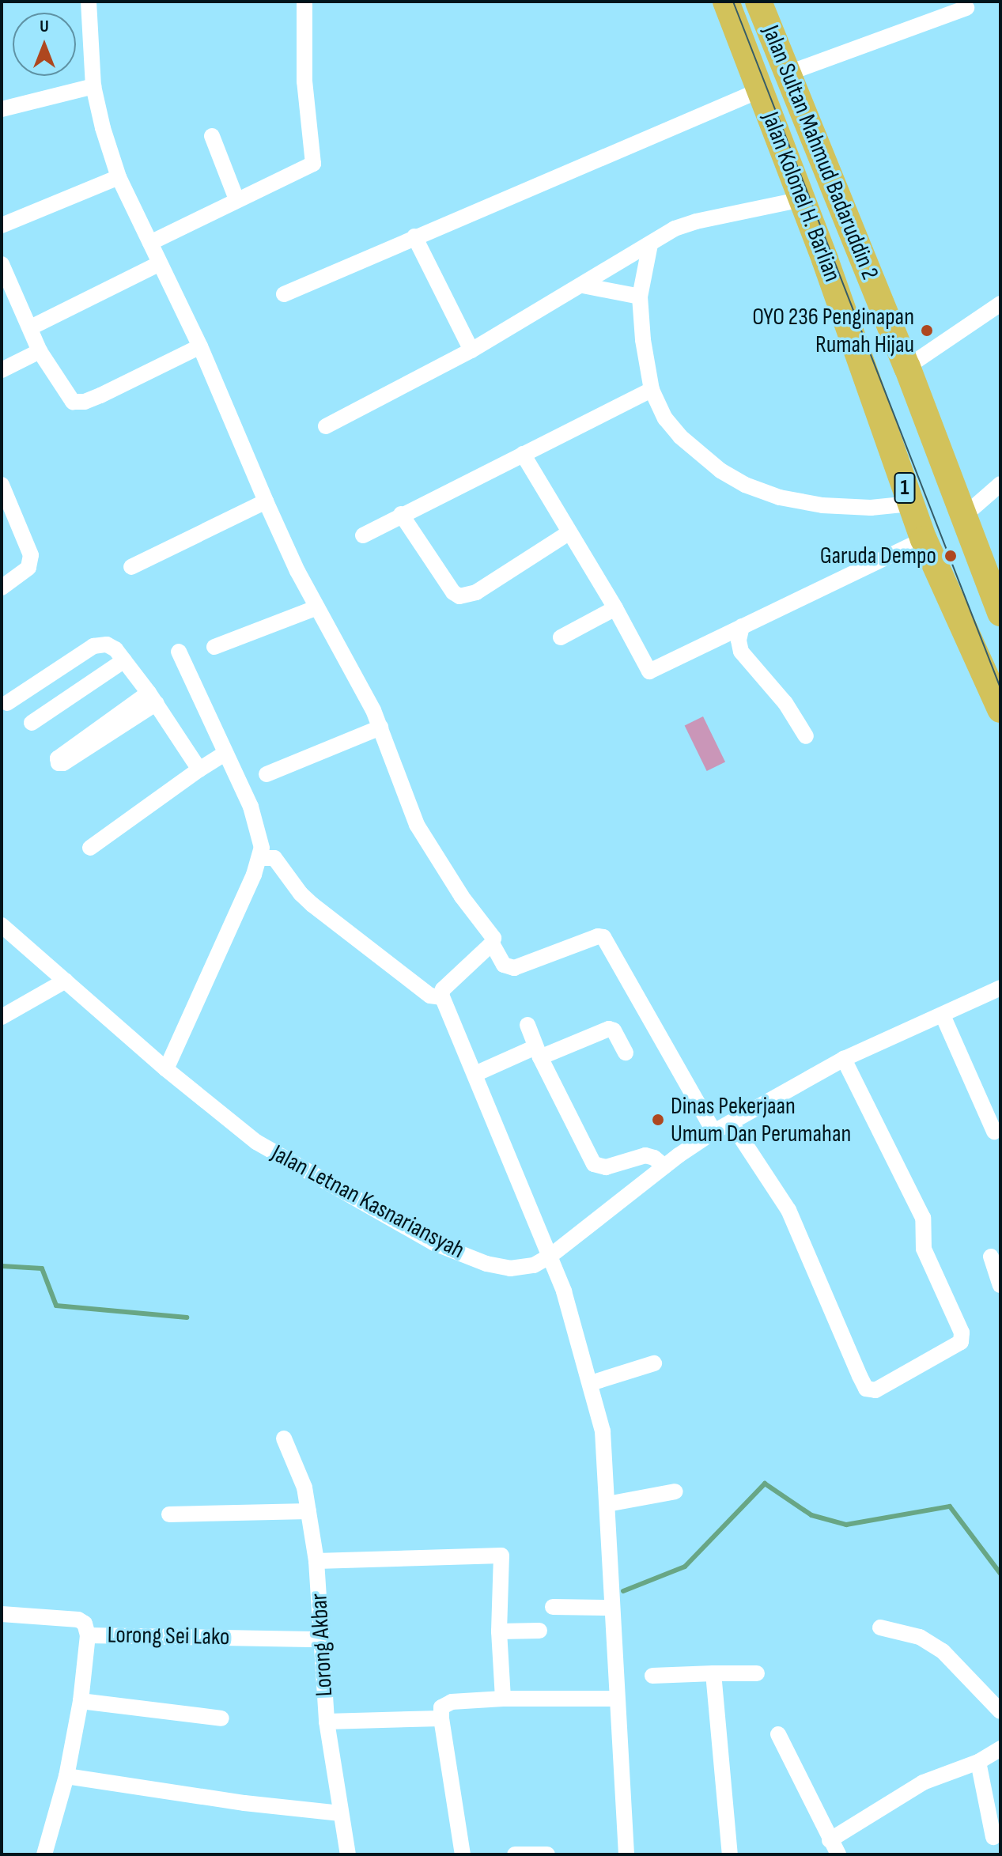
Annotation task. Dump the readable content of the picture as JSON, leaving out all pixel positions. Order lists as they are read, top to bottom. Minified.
{"streets":{"highway":["Jalan Sultan Mahmud Badaruddin 2","Jalan Kolonel H. Barlian","1"],"street":["Jalan Letnan Kasnariansyah","Lorong Sei Lako","Lorong Akbar"]},"crossings":[["Jalan Sultan Mahmud Badaruddin 2","1"],["Lorong Sei Lako","Lorong Akbar"]],"places":["OYO 236 Penginapan Rumah Hijau","Garuda Dempo","Dinas Pekerjaan Umum Dan Perumahan"],"north":"top"}
